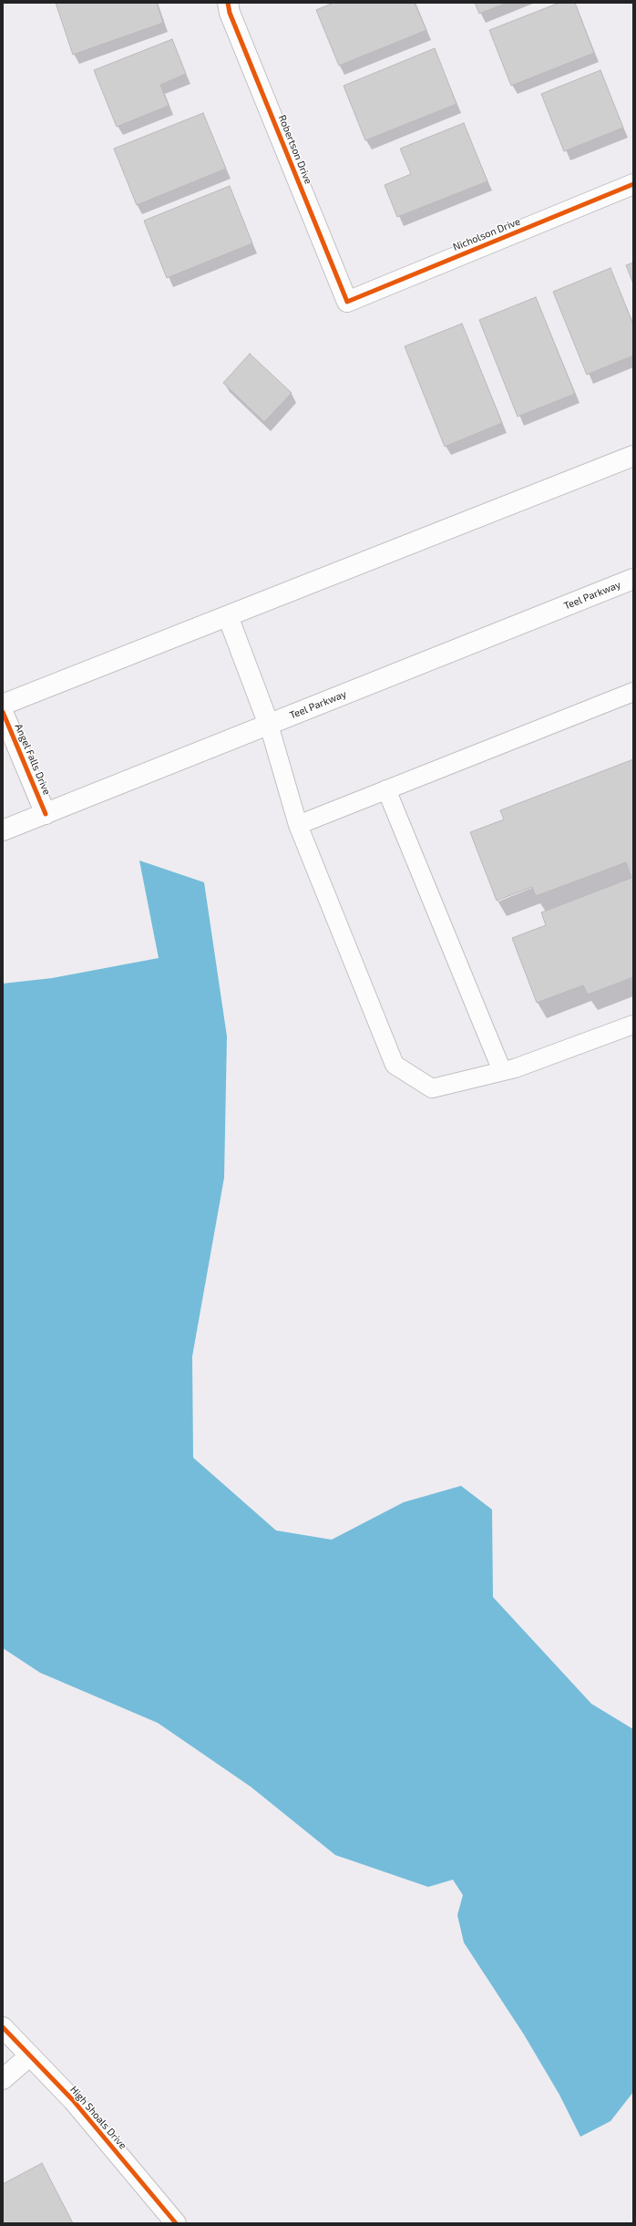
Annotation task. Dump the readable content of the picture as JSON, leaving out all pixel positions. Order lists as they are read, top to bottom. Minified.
{"streets":{"main road":["Robertson Drive","Nicholson Drive","Teel Parkway","Angel Falls Drive","High Shoals Drive"]},"crossings":[["Robertson Drive","Nicholson Drive"],["Teel Parkway","Angel Falls Drive"]]}
